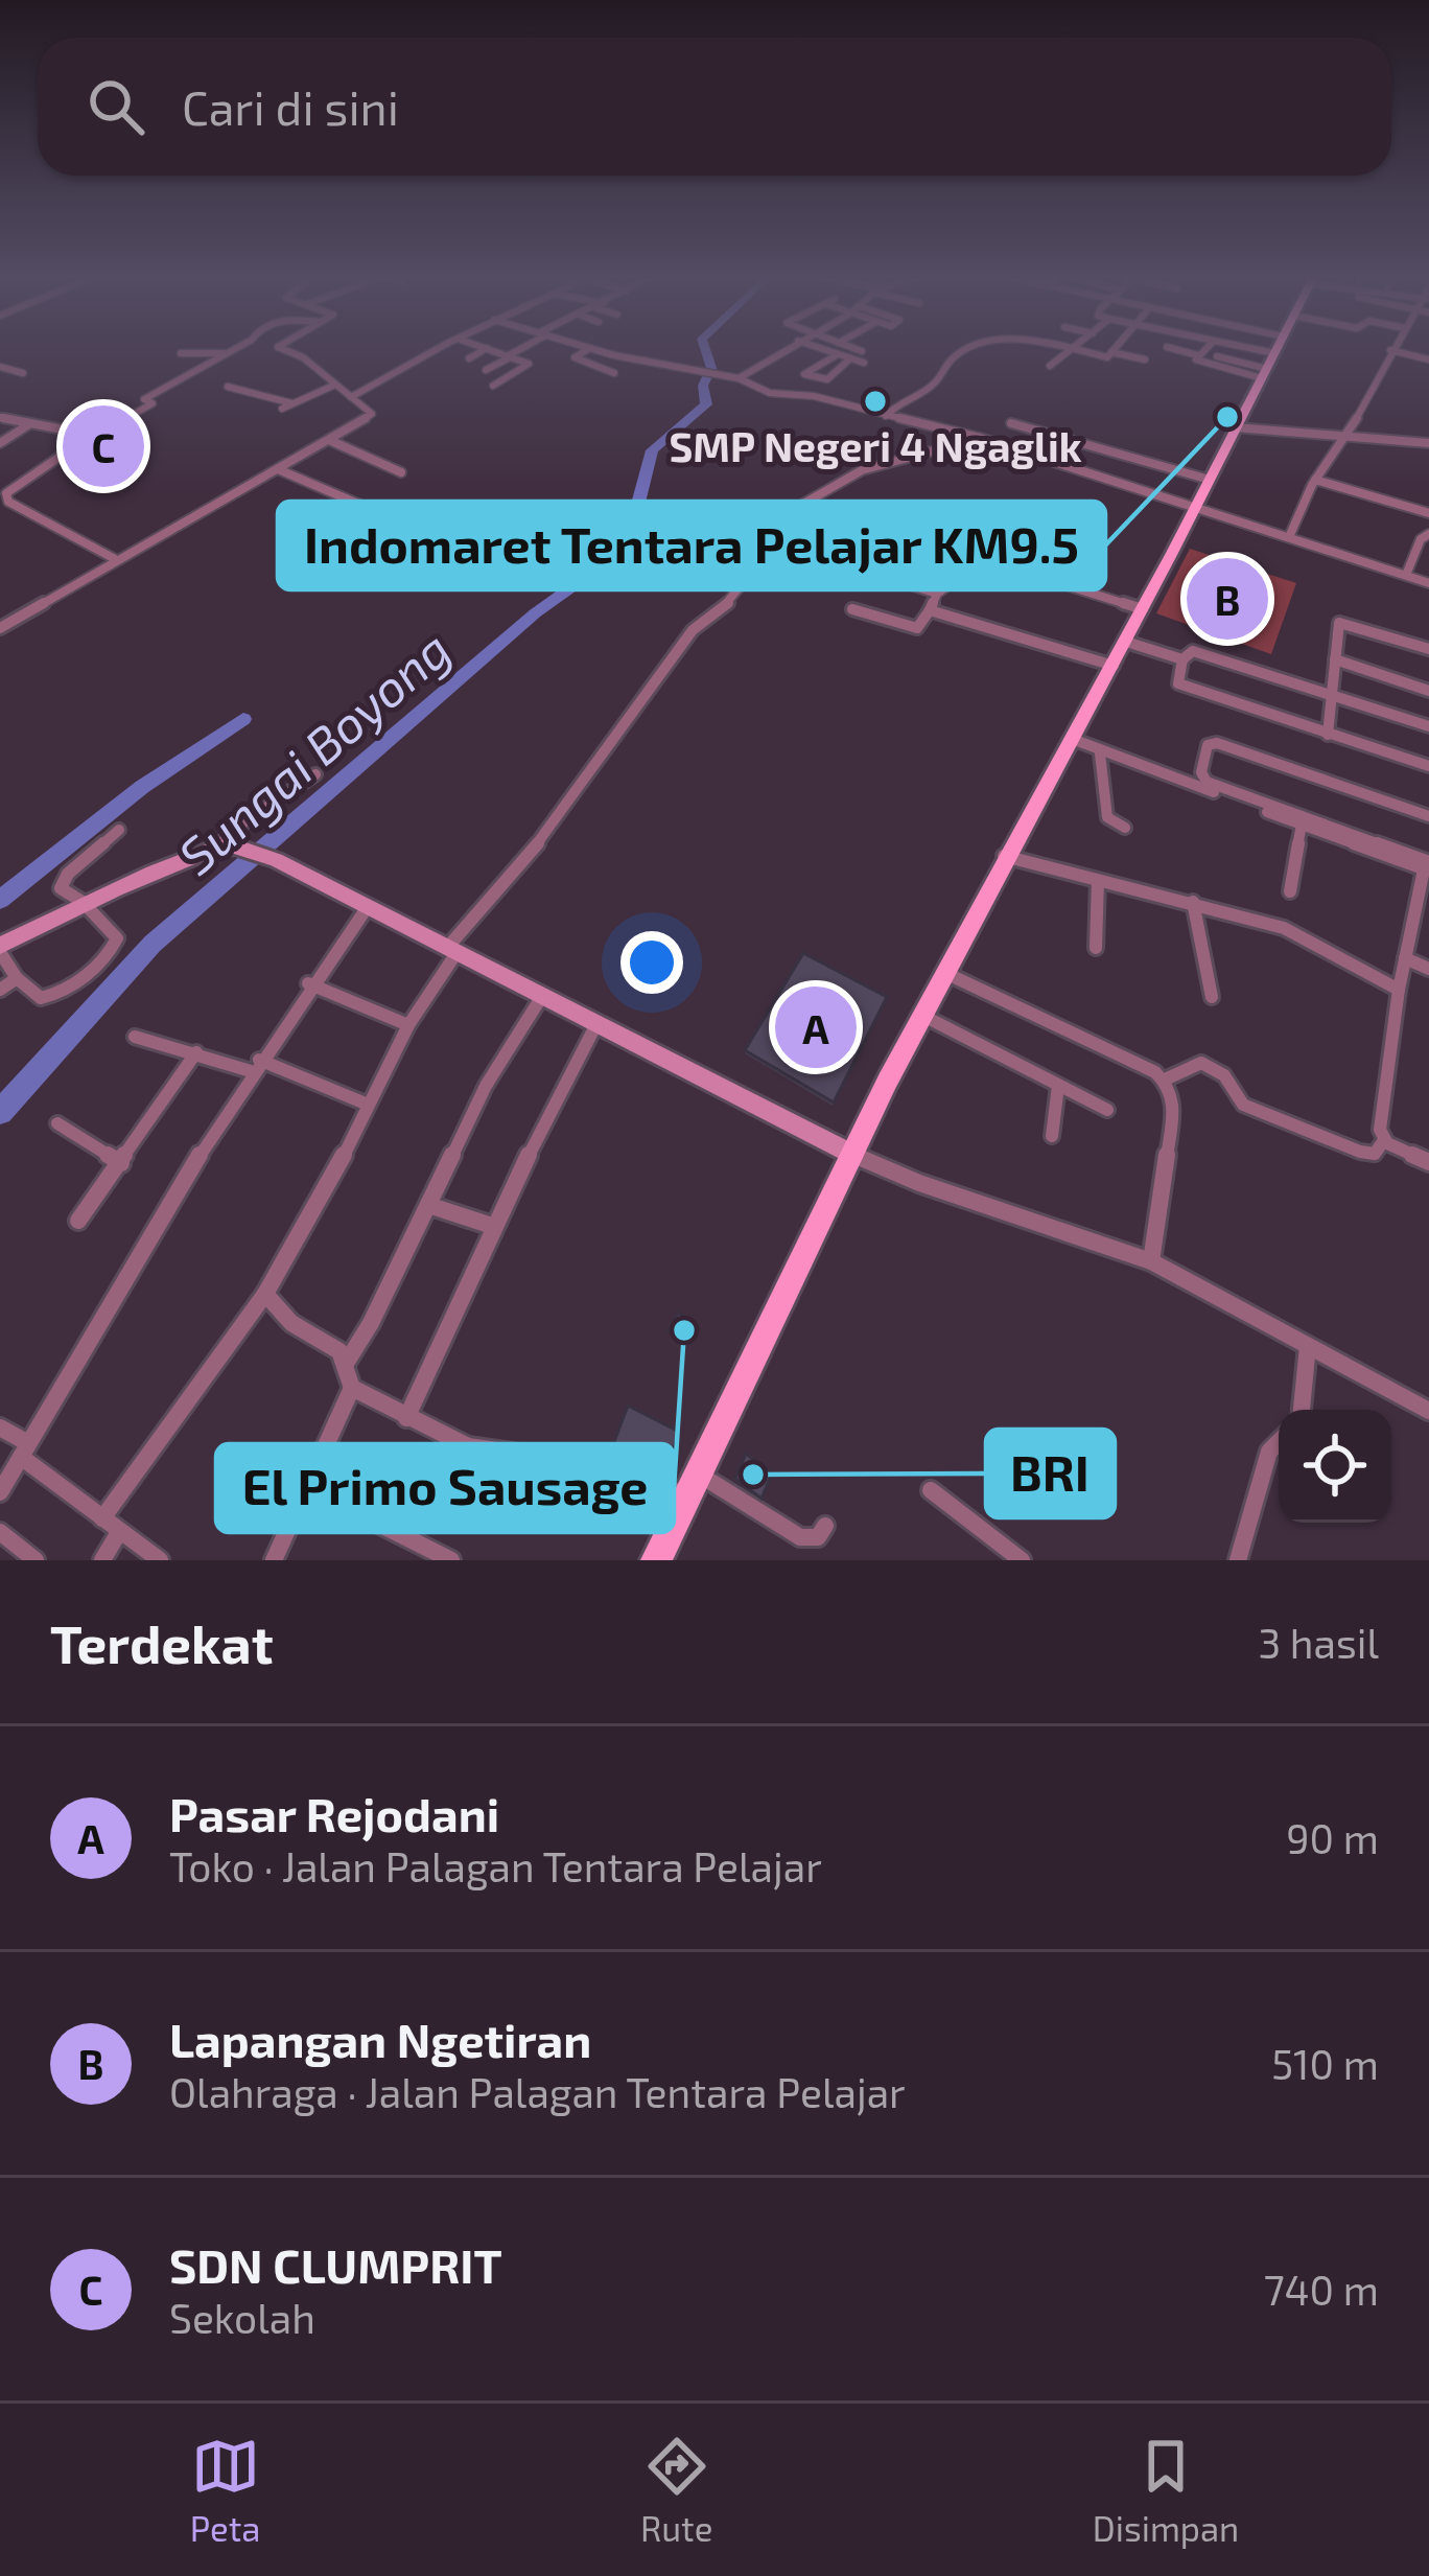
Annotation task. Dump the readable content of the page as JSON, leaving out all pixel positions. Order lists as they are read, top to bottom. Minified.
{"water":["Sungai Boyong"],"places":["SMP Negeri 4 Ngaglik","Indomaret Tentara Pelajar KM9.5","El Primo Sausage","BRI"],"page":{"search":"Cari di sini","pins":["C","B","A"],"heading":["Terdekat","3 hasil"],"list":[{"mark":"A","name":"Pasar Rejodani","note":"Toko · Jalan Palagan Tentara Pelajar","value":"90 m"},{"mark":"B","name":"Lapangan Ngetiran","note":"Olahraga · Jalan Palagan Tentara Pelajar","value":"510 m"},{"mark":"C","name":"SDN CLUMPRIT","note":"Sekolah","value":"740 m"}],"nav":["Peta","Rute","Disimpan"]}}
